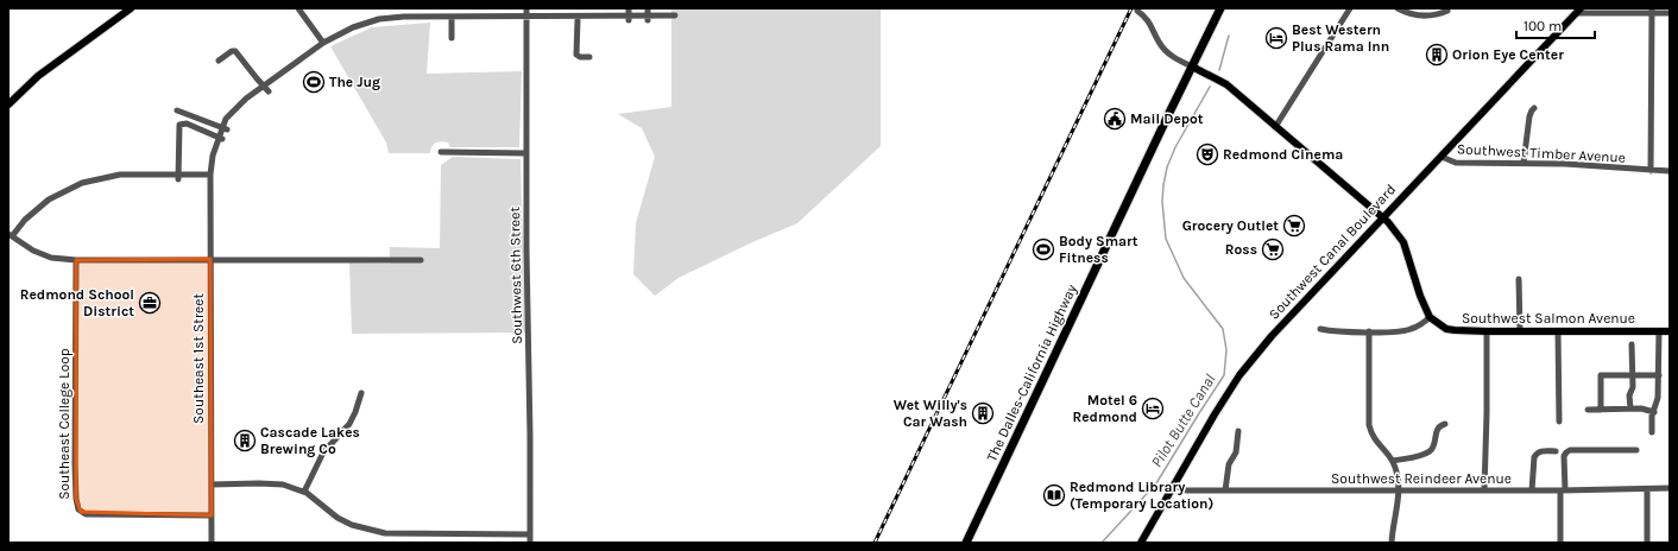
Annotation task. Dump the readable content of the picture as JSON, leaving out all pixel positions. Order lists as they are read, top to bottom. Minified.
{"streets":{"highway":["The Dalles-California Highway"],"main road":["Southwest Canal Boulevard","Southwest Salmon Avenue"],"street":["Southwest Timber Avenue","Southwest 6th Street","Southeast 1st Street","Southeast College Loop","Southwest Reindeer Avenue"]},"crossings":[["Southwest Timber Avenue","Southwest Canal Boulevard"],["Southwest Canal Boulevard","Southwest Reindeer Avenue"],["Southwest 6th Street","Southeast 1st Street"],["Southeast 1st Street","Southeast College Loop"]],"water":["Pilot Butte Canal"],"places":{"hotel":["Best Western Plus Rama Inn","Motel 6 Redmond"],"building":["Orion Eye Center","Wet Willy's Car Wash","Cascade Lakes Brewing Co"],"sports":["The Jug","Body Smart Fitness"],"public building":["Mail Depot"],"theatre":["Redmond Cinema"],"supermarket":["Grocery Outlet","Ross"],"office":["Redmond School District"],"library":["Redmond Library (Temporary Location)"]},"scale_bar":"100 m"}
